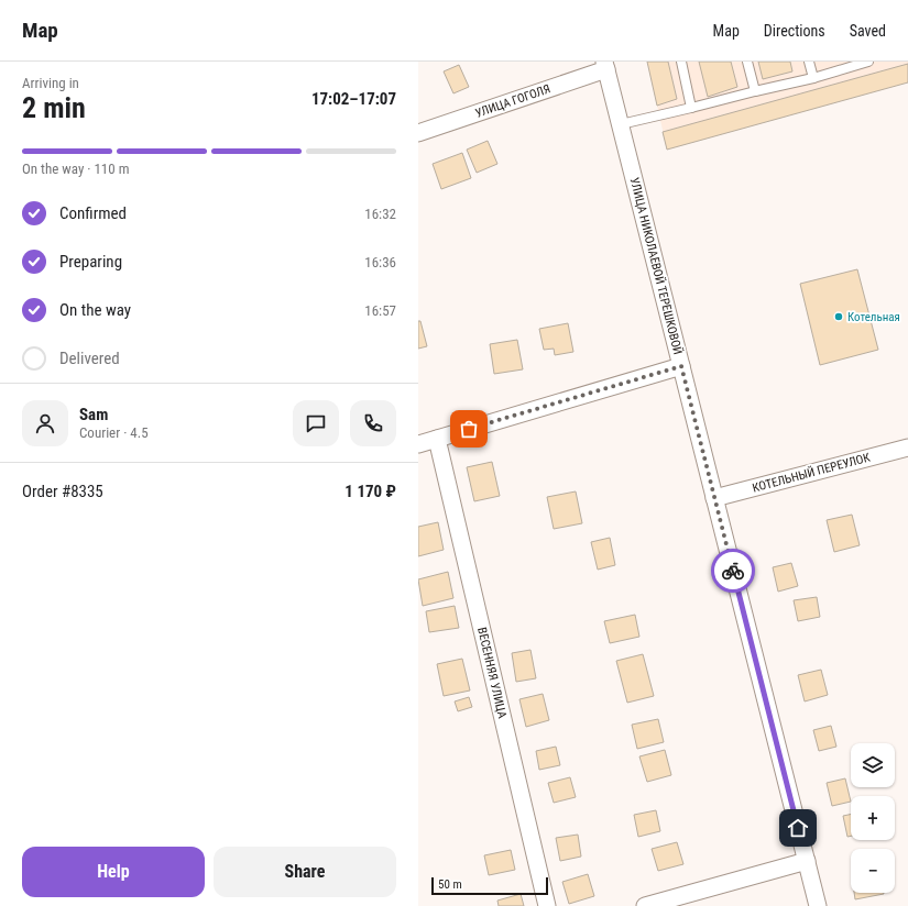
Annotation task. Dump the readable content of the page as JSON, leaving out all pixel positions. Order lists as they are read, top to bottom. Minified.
{"streets":{"street":["УЛИЦА ГОГОЛЯ","УЛИЦА НИКОЛАЕВОЙ ТЕРЕШКОВОЙ","КОТЕЛЬНЫЙ ПЕРЕУЛОК","ВЕСЕННЯЯ УЛИЦА"]},"crossings":[["УЛИЦА ГОГОЛЯ","УЛИЦА НИКОЛАЕВОЙ ТЕРЕШКОВОЙ"],["УЛИЦА НИКОЛАЕВОЙ ТЕРЕШКОВОЙ","КОТЕЛЬНЫЙ ПЕРЕУЛОК"]],"places":["Котельная"],"scale_bar":"50 m","page":{"header":"Map","nav":["Map","Directions","Saved"],"heading":["2 min","Arriving in","17:02–17:07"],"panel":["Sam","Courier · 4.5","Order #8335","1 170 ₽"],"bar":"On the way · 110 m","list":[["Confirmed","16:32"],["Preparing","16:36"],["On the way","16:57"],"Delivered"],"map_buttons":["+","−"],"buttons":["Help","Share"],"scale":"50 m"}}
